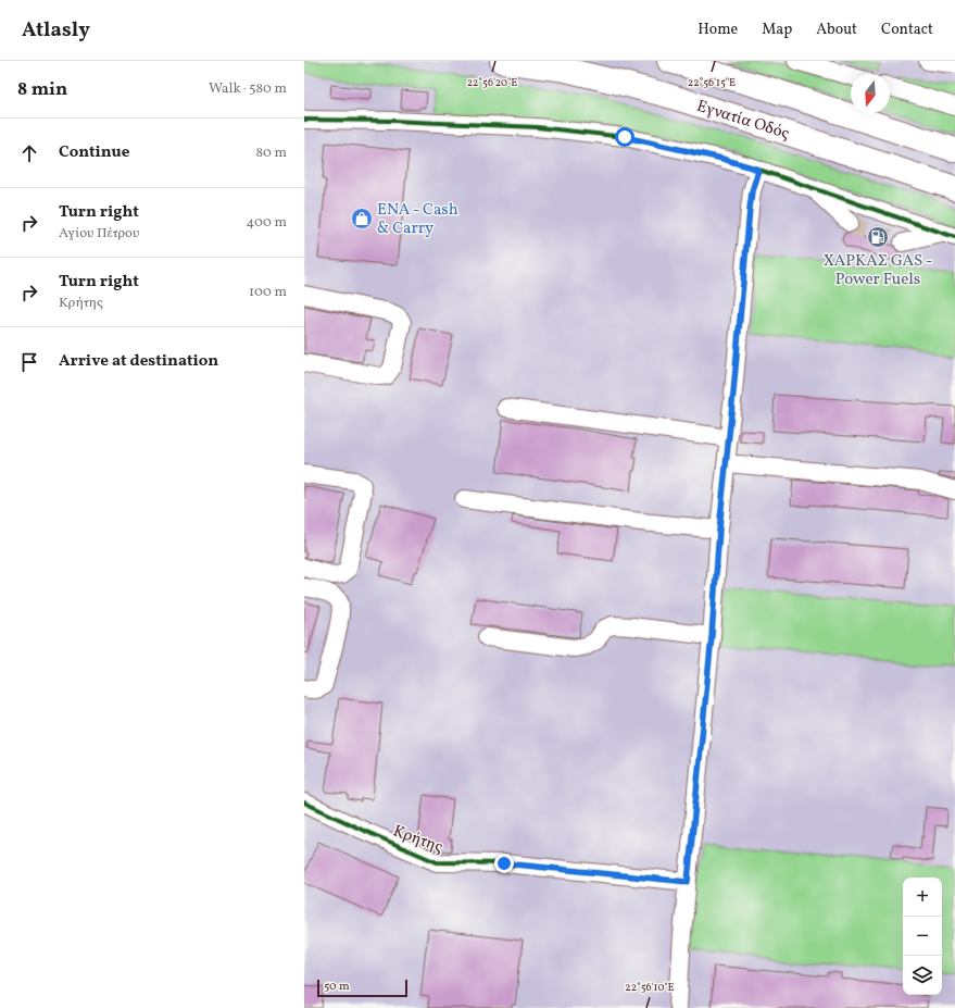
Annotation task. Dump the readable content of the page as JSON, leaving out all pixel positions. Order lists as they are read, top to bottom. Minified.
{"streets":{"highway":["Εγνατία Οδός"],"street":["Κρήτης"]},"places":{"shop":["ENA - Cash & Carry"],"fuel station":["ΧΑΡΚΑΣ GAS - Power Fuels"]},"scale_bar":"50 m","north":"bottom","page":{"header":"Atlasly","nav":["Home","Map","About","Contact"],"heading":["8 min","Walk · 580 m"],"list":[["Continue","80 m"],["Turn right","Αγίου Πέτρου","400 m"],["Turn right","Κρήτης","100 m"],"Arrive at destination"],"map_buttons":["+","−"],"scale":"50 m"},"coordinates":["22°56'20\"E","22°56'15\"E","22°56'10\"E"]}
